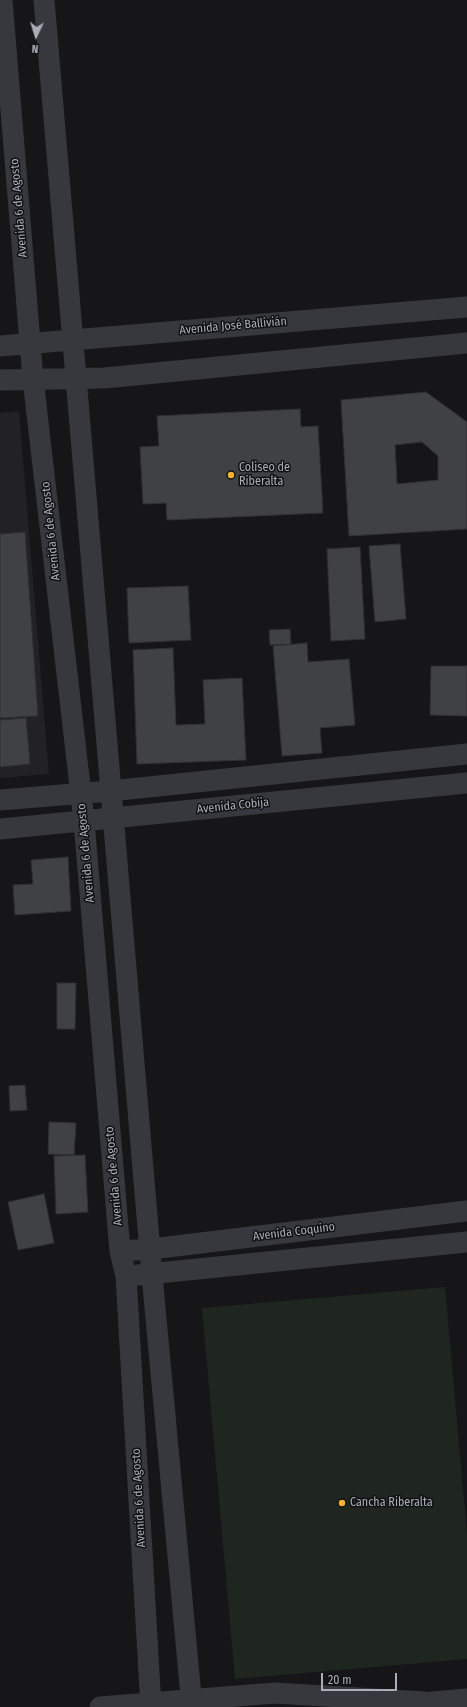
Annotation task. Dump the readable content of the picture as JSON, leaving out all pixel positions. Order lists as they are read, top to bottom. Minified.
{"streets":{"street":["Avenida 6 de Agosto","Avenida José Ballivián","Avenida Cobija","Avenida Coquino"]},"crossings":[["Avenida 6 de Agosto","Avenida José Ballivián"],["Avenida 6 de Agosto","Avenida Cobija"],["Avenida 6 de Agosto","Avenida Coquino"]],"places":["Coliseo de Riberalta","Cancha Riberalta"],"scale_bar":"20 m","north":"bottom"}
